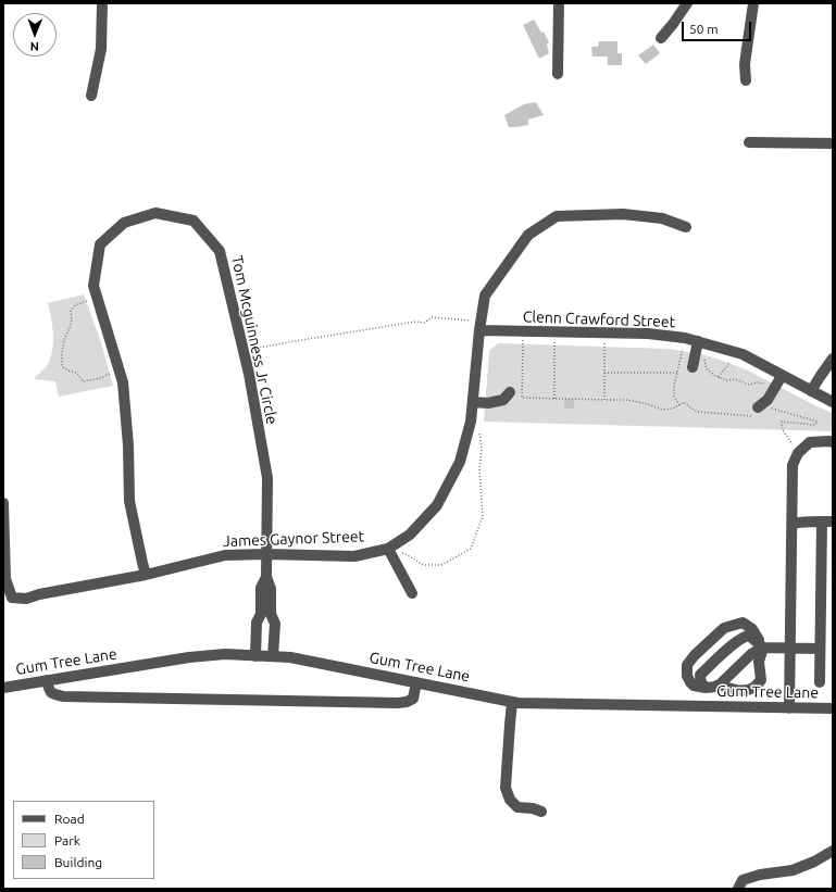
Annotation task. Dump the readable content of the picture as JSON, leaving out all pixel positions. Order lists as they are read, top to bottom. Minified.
{"streets":{"street":["Clenn Crawford Street","Tom Mcguinness Jr Circle","James Gaynor Street","Gum Tree Lane"]},"crossings":[["Clenn Crawford Street","James Gaynor Street"],["Tom Mcguinness Jr Circle","James Gaynor Street"],["Tom Mcguinness Jr Circle","Gum Tree Lane"]],"legend":["Road","Park","Building"],"scale_bar":"50 m","north":"bottom"}
